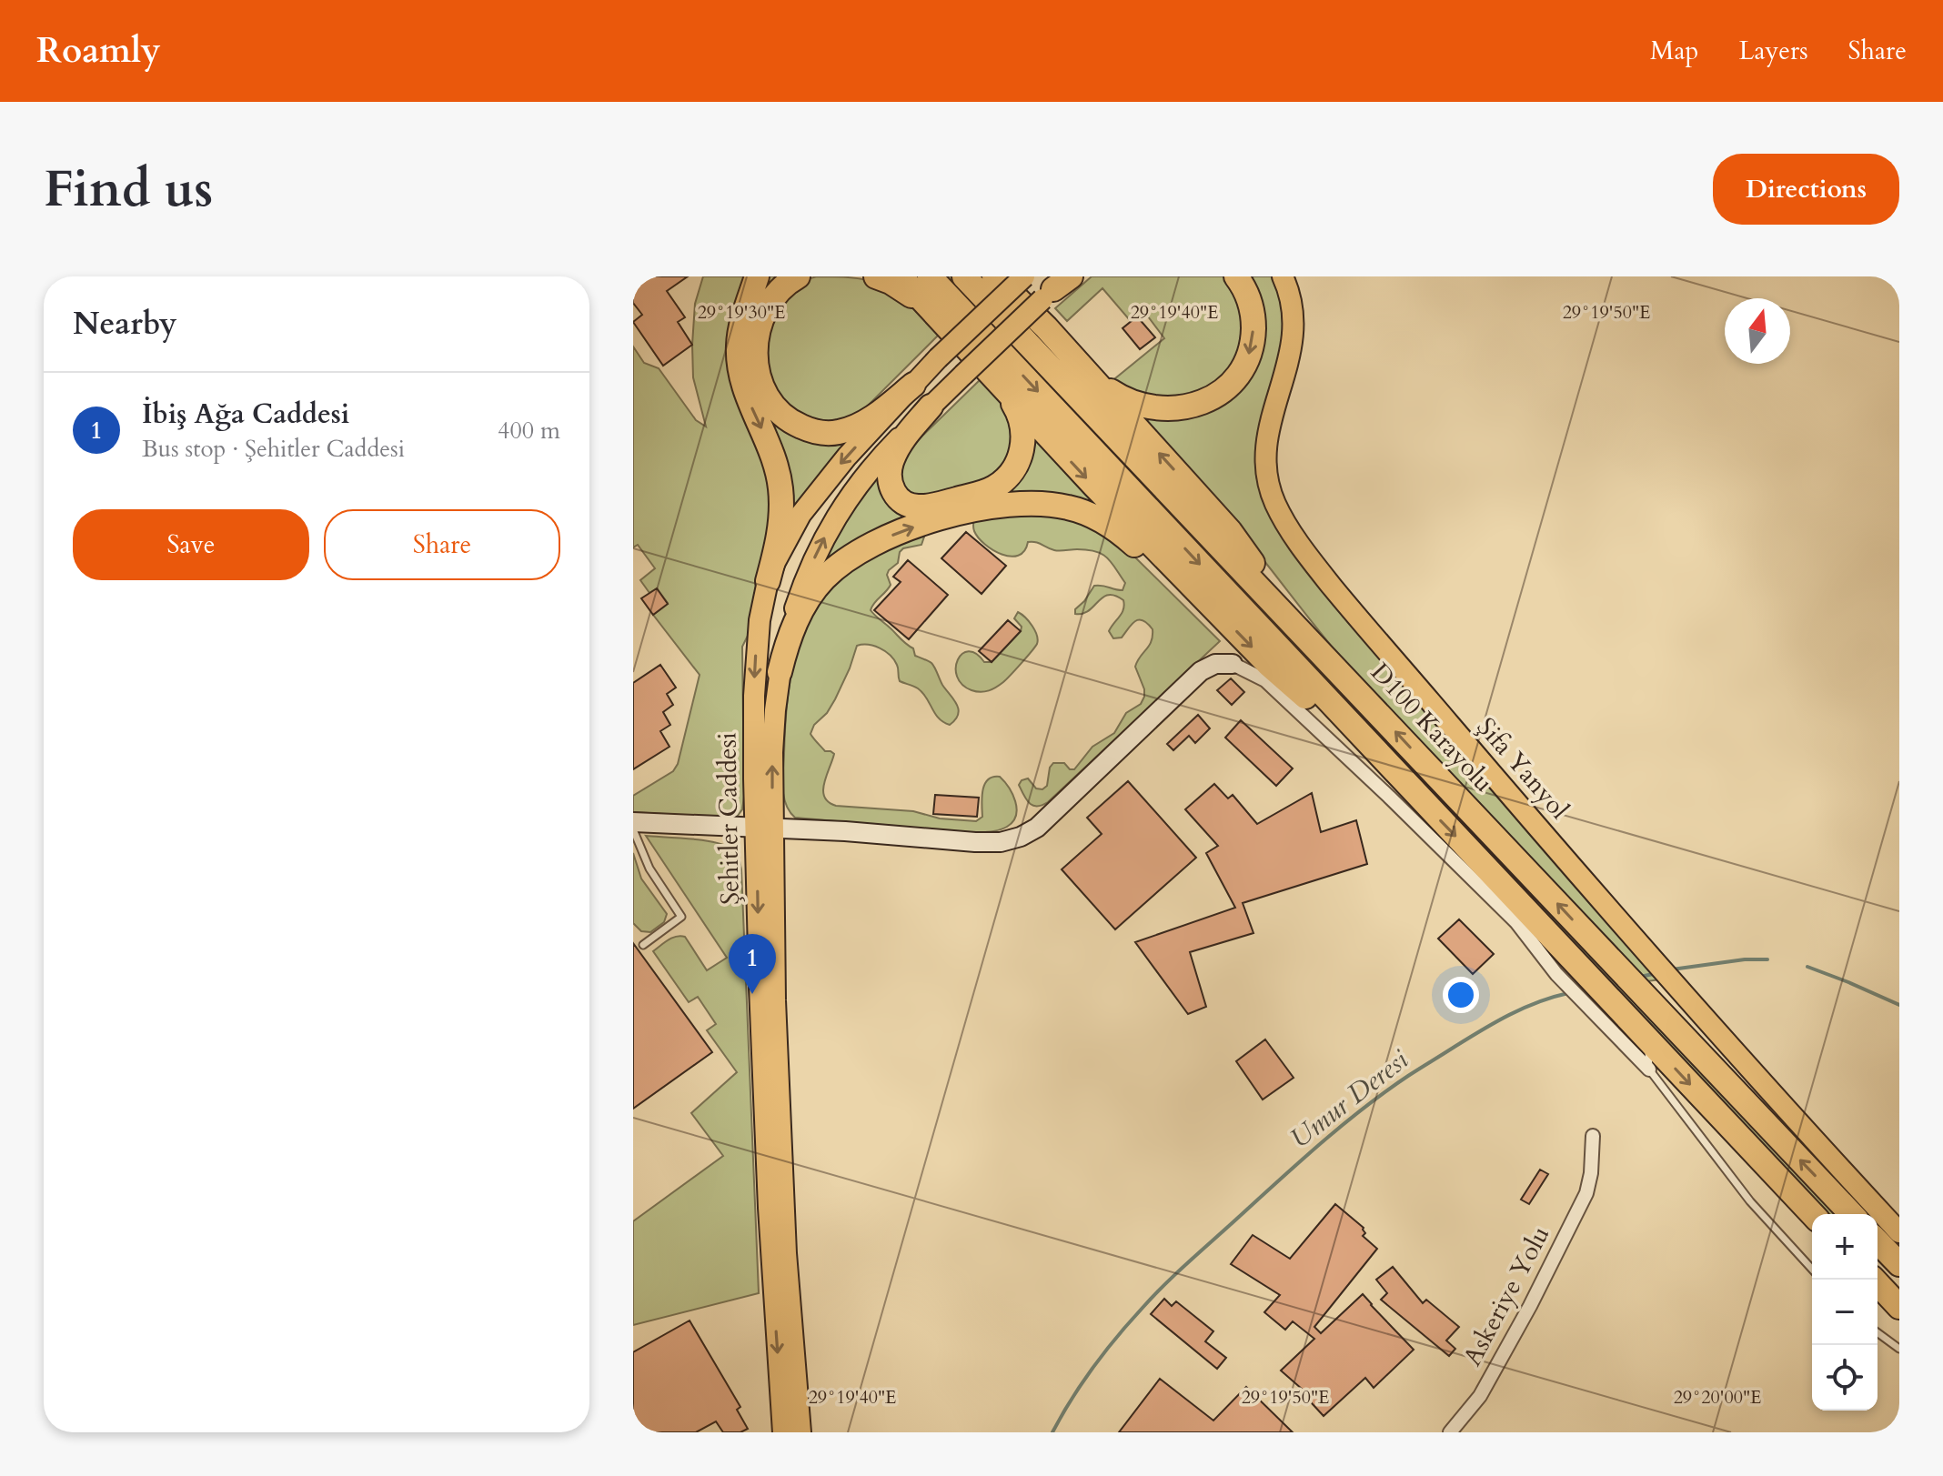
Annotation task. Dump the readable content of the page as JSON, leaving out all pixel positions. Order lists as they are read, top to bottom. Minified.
{"streets":{"highway":["D100 Karayolu"],"main road":["Şifa Yanyol","Şehitler Caddesi"],"street":["Askeriye Yolu"]},"water":["Umur Deresi"],"north":"top","page":{"header":"Roamly","nav":["Map","Layers","Share"],"buttons":["Directions",["Save","Share"]],"title":"Find us","heading":"Nearby","list":[{"mark":"1","name":"İbiş Ağa Caddesi","note":"Bus stop · Şehitler Caddesi","value":"400 m"}],"pins":"1","map_buttons":["+","−"]},"coordinates":["29°19'30\"E","29°19'40\"E","29°19'50\"E","29°20'00\"E"]}
